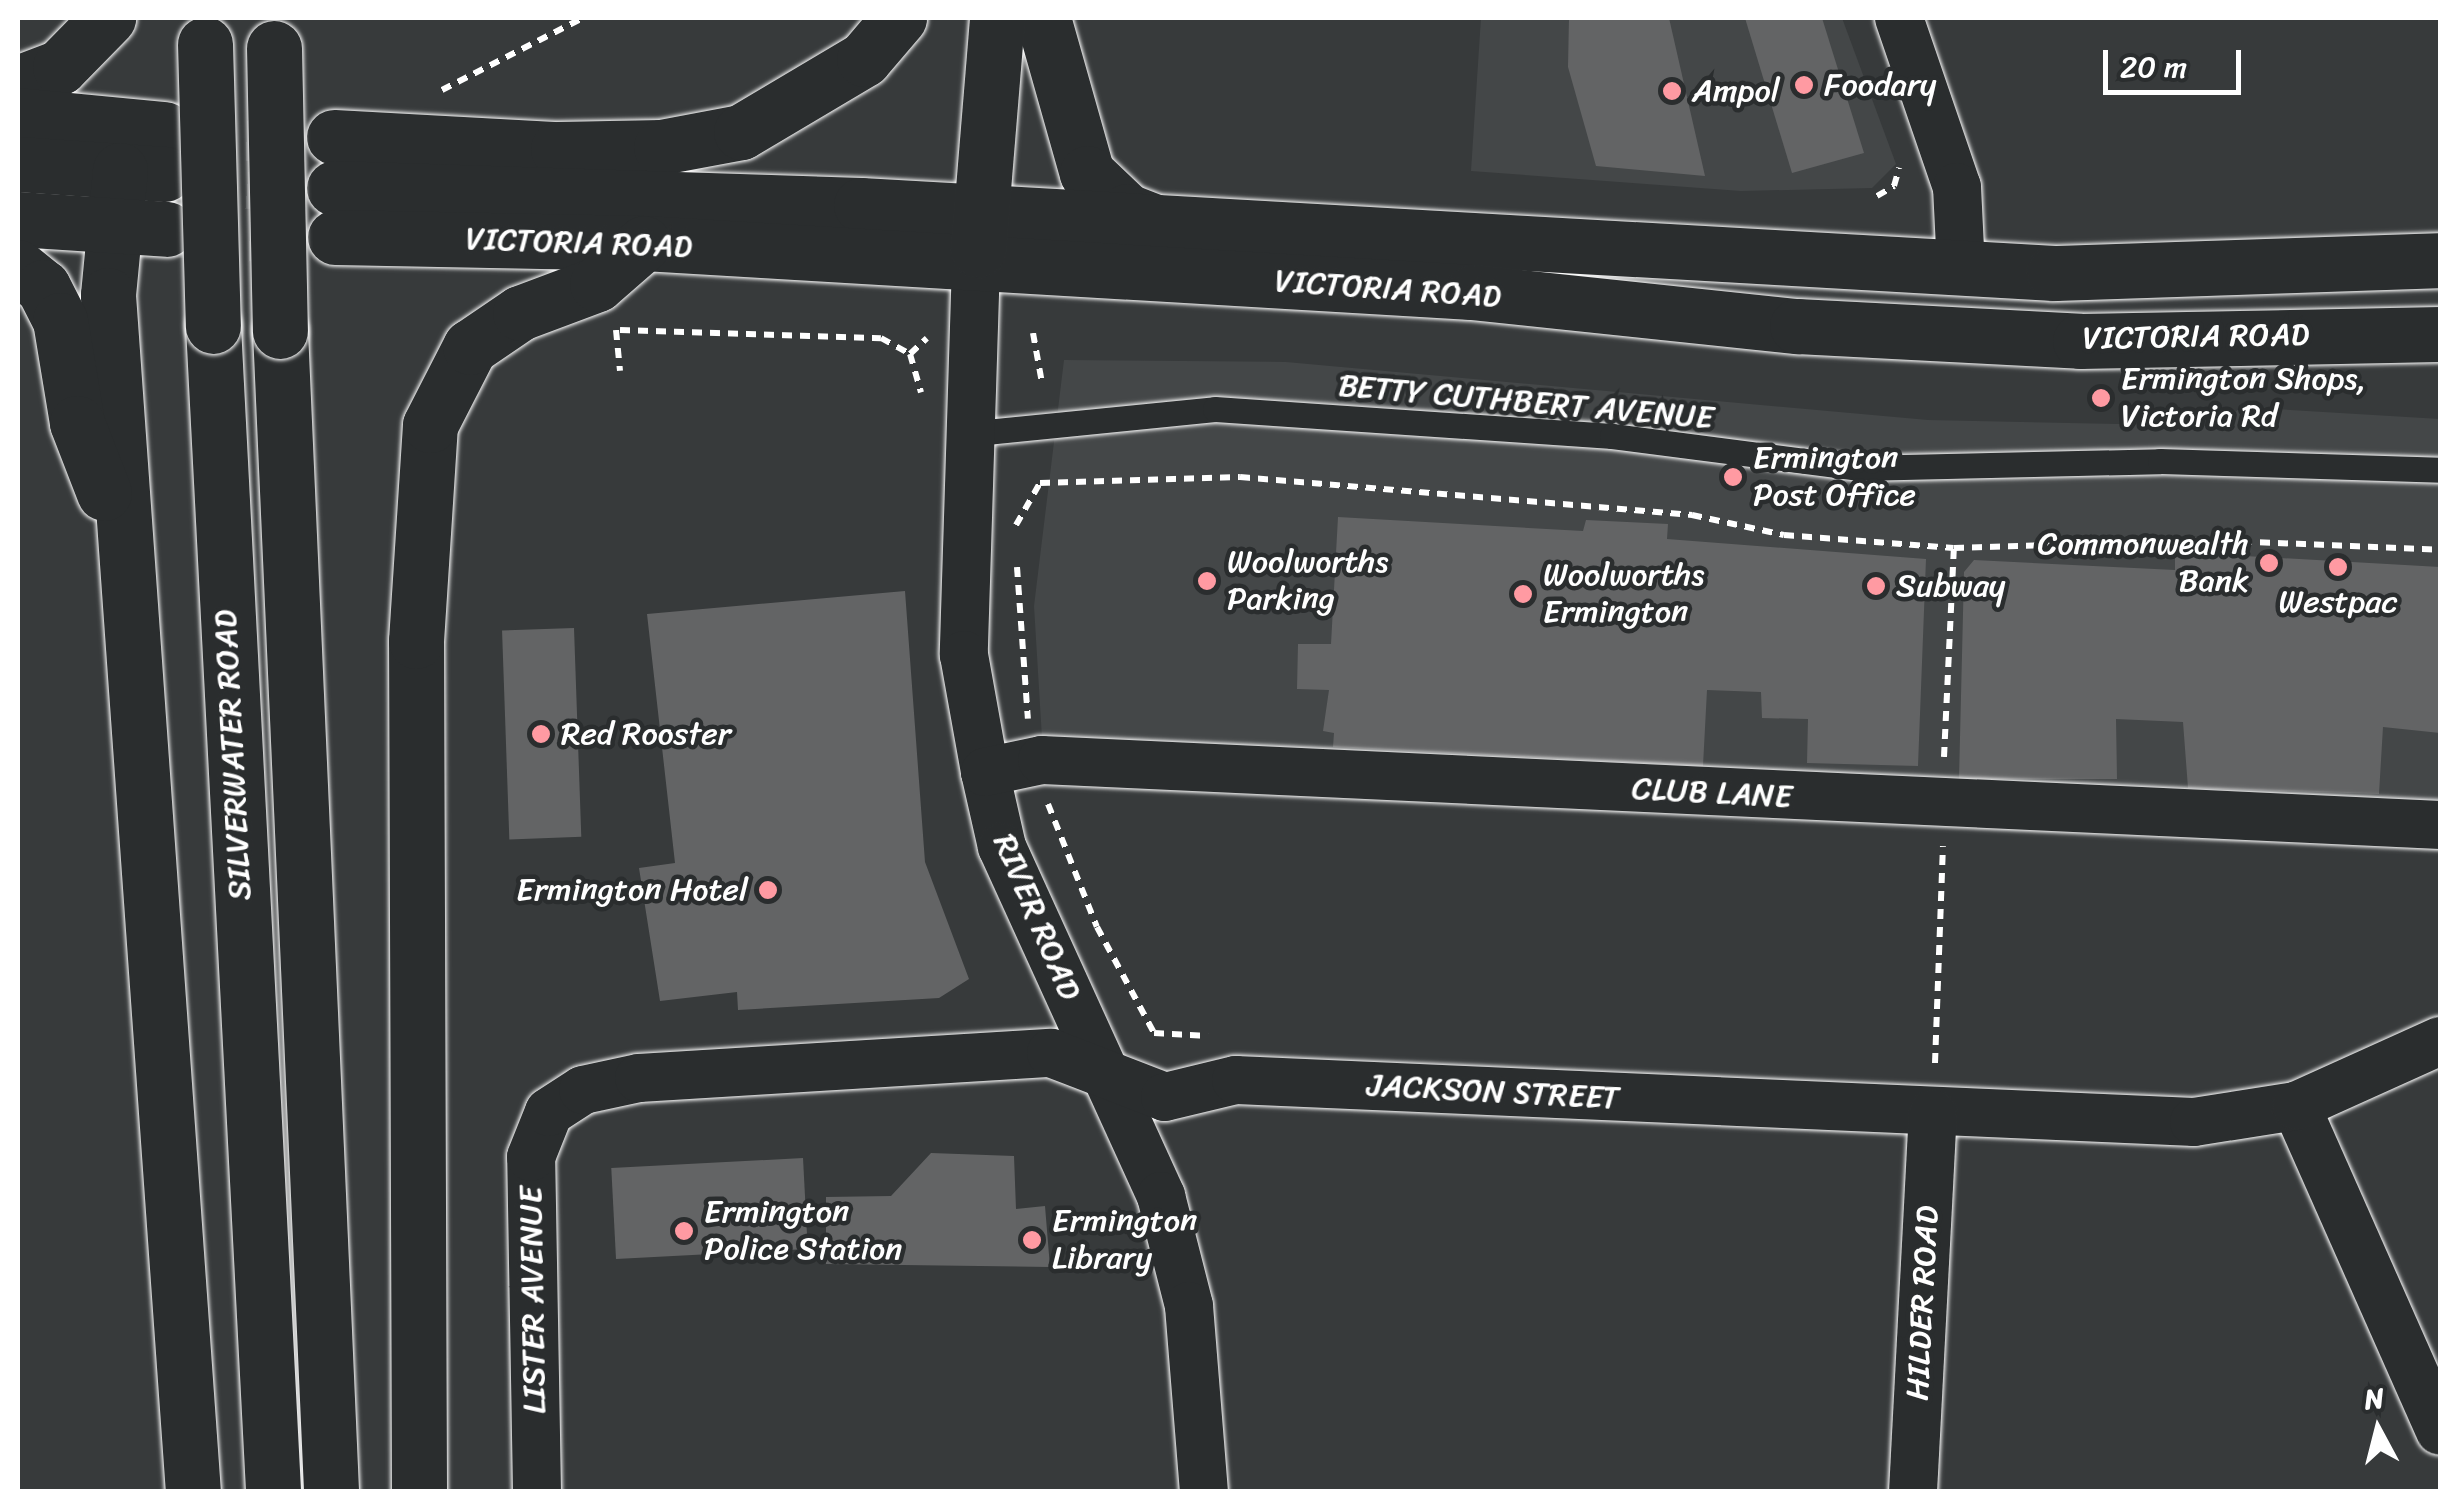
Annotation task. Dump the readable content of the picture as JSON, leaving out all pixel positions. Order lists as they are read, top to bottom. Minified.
{"streets":{"highway":["VICTORIA ROAD","SILVERWATER ROAD"],"street":["CLUB LANE","RIVER ROAD","JACKSON STREET","LISTER AVENUE","HILDER ROAD"],"lane":["BETTY CUTHBERT AVENUE"]},"crossings":[["VICTORIA ROAD","RIVER ROAD"],["BETTY CUTHBERT AVENUE","RIVER ROAD"],["CLUB LANE","RIVER ROAD"],["RIVER ROAD","JACKSON STREET"],["JACKSON STREET","LISTER AVENUE"],["JACKSON STREET","HILDER ROAD"]],"places":["Foodary","Ampol","Ermington Shops, Victoria Rd","Ermington Post Office","Commonwealth Bank","Westpac","Woolworths Parking","Subway","Woolworths Ermington","Red Rooster","Ermington Hotel","Ermington Police Station","Ermington Library"],"scale_bar":"20 m","north":"top"}
